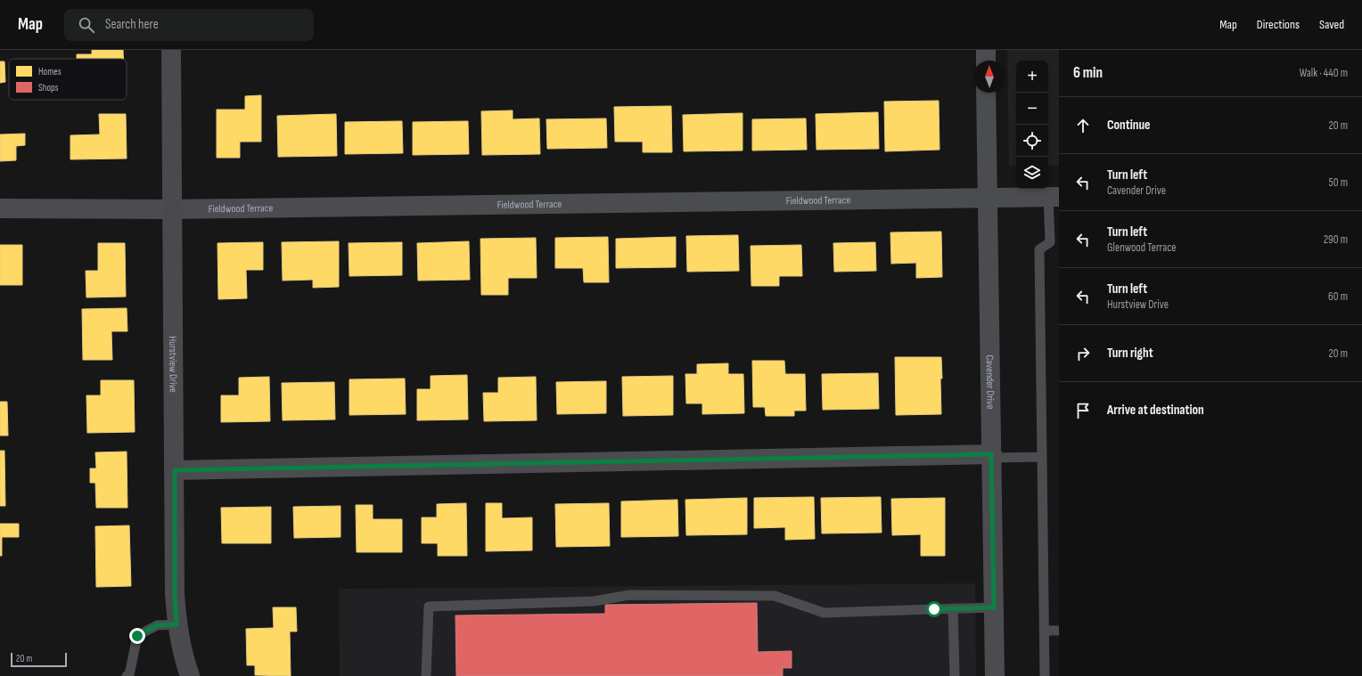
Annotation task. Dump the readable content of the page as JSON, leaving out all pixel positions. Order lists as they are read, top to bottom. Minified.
{"streets":{"street":["Fieldwood Terrace","Hurstview Drive","Cavender Drive"]},"crossings":[["Fieldwood Terrace","Hurstview Drive"],["Fieldwood Terrace","Cavender Drive"]],"legend":["Homes","Shops"],"scale_bar":"20 m","north":"top","page":{"header":"Map","search":"Search here","nav":["Map","Directions","Saved"],"heading":["6 min","Walk · 440 m"],"map_buttons":["+","−"],"list":[["Continue","20 m"],["Turn left","Cavender Drive","50 m"],["Turn left","Glenwood Terrace","290 m"],["Turn left","Hurstview Drive","60 m"],["Turn right","20 m"],"Arrive at destination"],"scale":"20 m"}}
